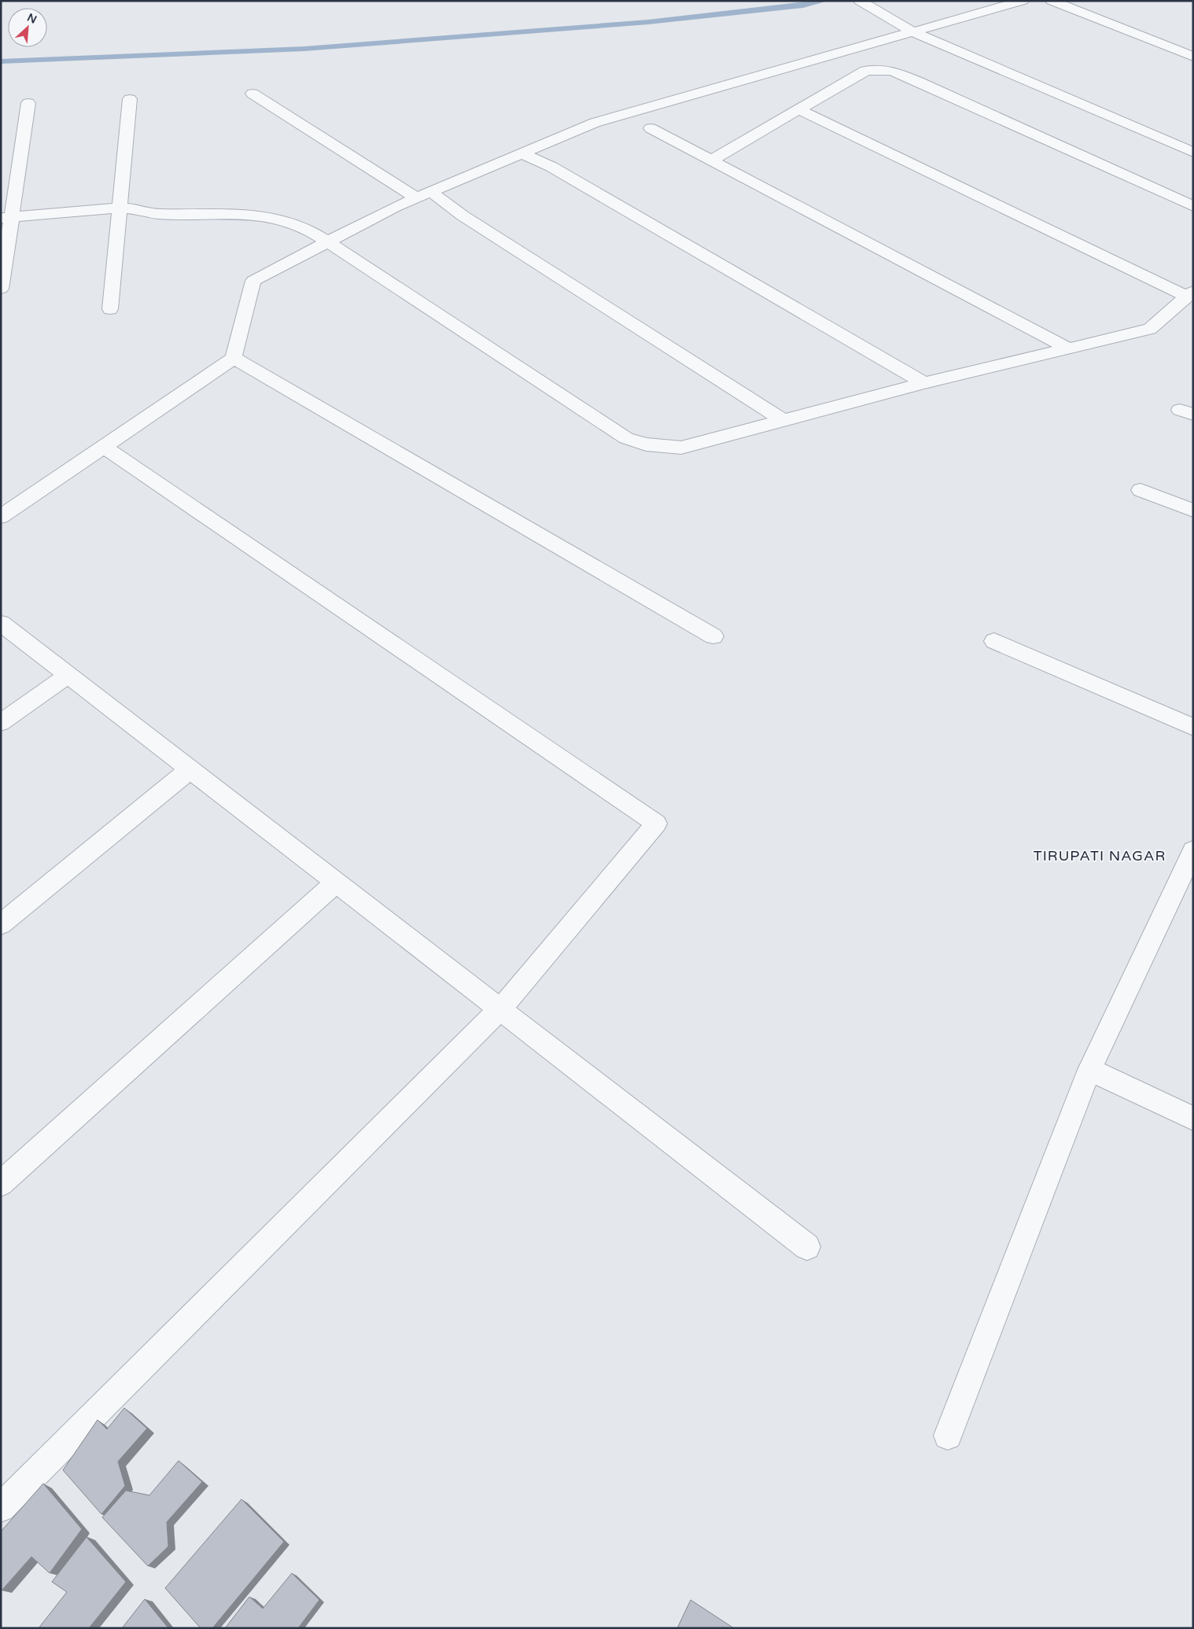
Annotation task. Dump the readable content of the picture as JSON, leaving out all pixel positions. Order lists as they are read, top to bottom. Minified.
{"districts":["TIRUPATI NAGAR"],"north":"top right"}
